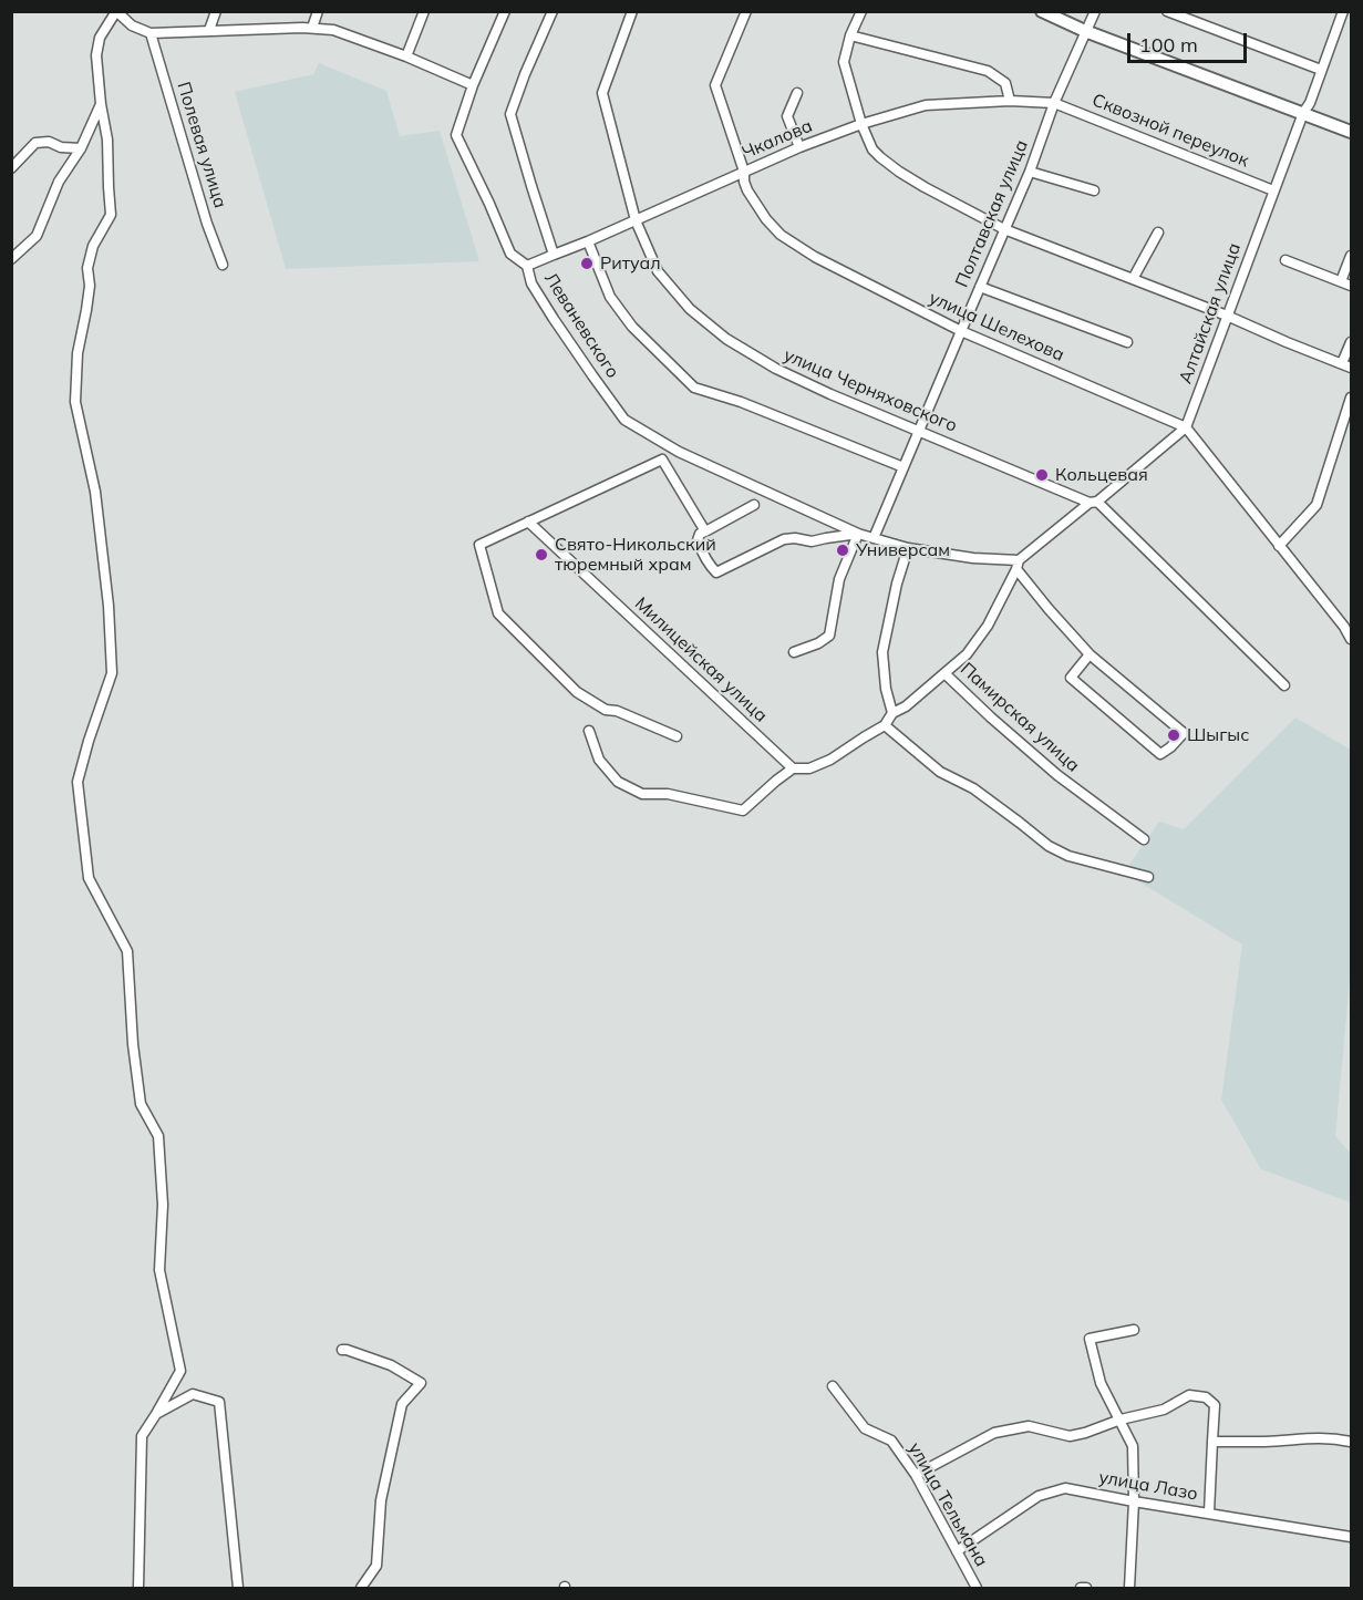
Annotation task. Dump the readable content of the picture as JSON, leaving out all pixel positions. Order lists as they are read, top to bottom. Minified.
{"streets":{"street":["Сквозной переулок","Чкалова","Полевая улица","Полтавская улица","Алтайская улица","Леваневского","улица Шелехова","улица Черняховского","Милицейская улица","Памирская улица","улица Лазо","улица Тельмана"]},"crossings":[["Сквозной переулок","Чкалова"],["Сквозной переулок","Полтавская улица"],["Сквозной переулок","Алтайская улица"],["Чкалова","Полтавская улица"],["Чкалова","Леваневского"],["Чкалова","улица Шелехова"],["Чкалова","улица Черняховского"],["Полтавская улица","Леваневского"],["Полтавская улица","улица Шелехова"],["Полтавская улица","улица Черняховского"],["Алтайская улица","Леваневского"],["Алтайская улица","улица Шелехова"],["Алтайская улица","улица Черняховского"],["Алтайская улица","Памирская улица"],["Леваневского","Памирская улица"],["улица Лазо","улица Тельмана"]],"places":["Ритуал","Кольцевая","Универсам","Свято-Никольский тюремный храм","Шыгыс"],"scale_bar":"100 m"}
